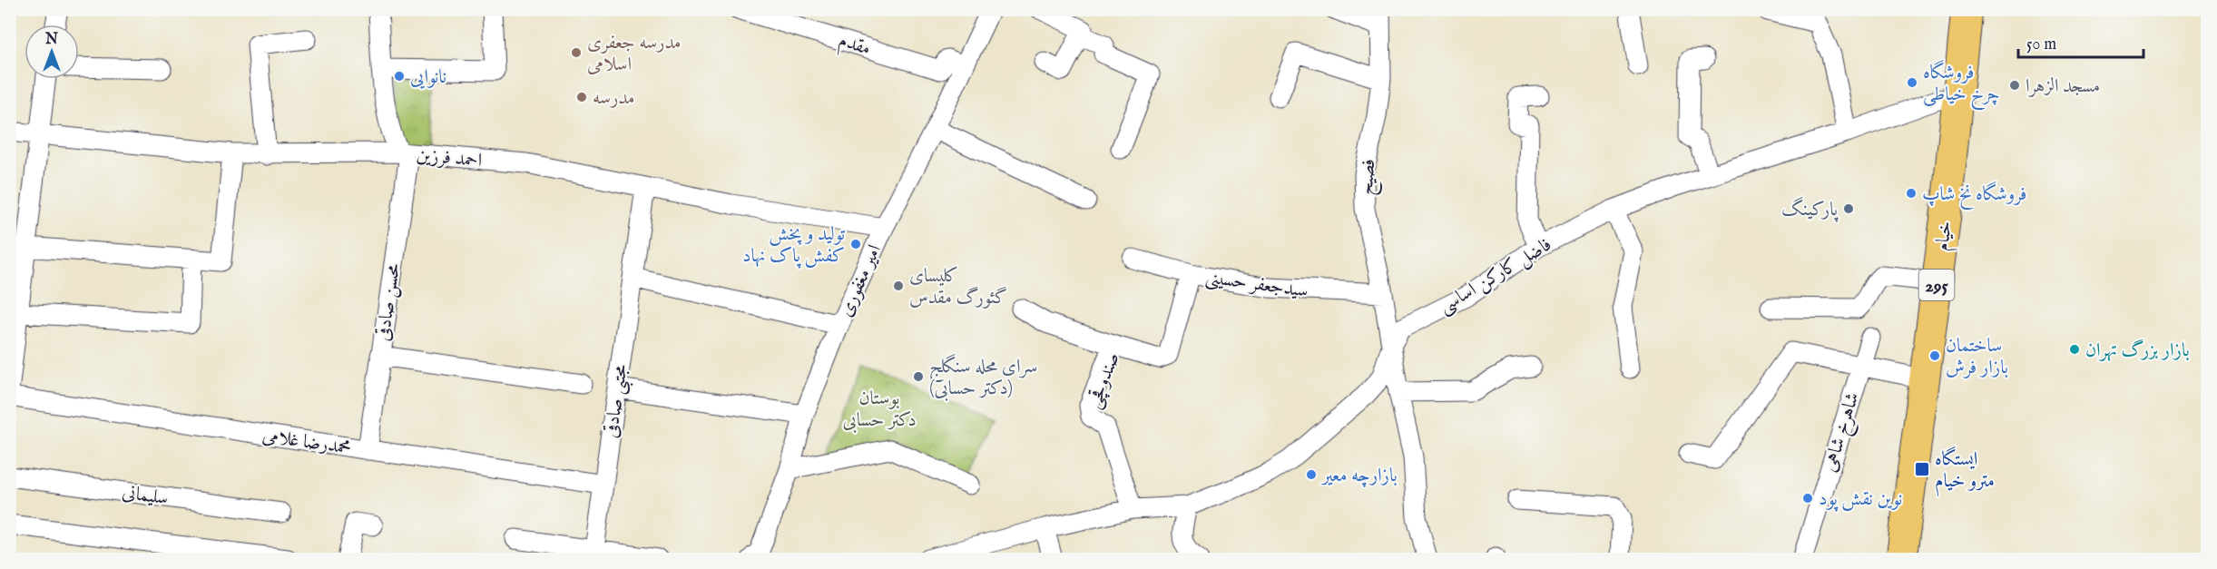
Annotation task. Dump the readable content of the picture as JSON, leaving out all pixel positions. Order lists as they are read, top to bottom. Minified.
{"streets":{"main road":["خیام","295"],"street":["مقدم","احمد فرزین","فصیح","فاضل کارکن اساسی","امیر مغفوری","سیدجعفر حسینی","محسن صادقی","صندوقچی","مجتبی صادقی","شاهرخ شاهی","محمدرضا غلامی","سلیمانی"]},"crossings":[["مقدم","امیر مغفوری"],["احمد فرزین","امیر مغفوری"],["احمد فرزین","محسن صادقی"],["احمد فرزین","مجتبی صادقی"],["فصیح","فاضل کارکن اساسی"],["فصیح","سیدجعفر حسینی"],["خیام","فاضل کارکن اساسی"],["خیام","شاهرخ شاهی"],["فاضل کارکن اساسی","صندوقچی"],["سیدجعفر حسینی","صندوقچی"],["محسن صادقی","محمدرضا غلامی"],["مجتبی صادقی","محمدرضا غلامی"]],"parks":["بوستان دکتر حسابی"],"places":{"other":["مدرسه جعفری اسلامی","نانوایی","فروشگاه چرخ خیاطی","مسجد الزهرا","مدرسه","فروشگاه نخ شاپ","پارکینگ","تولید و پخش کفش پاک نهاد","کلیسای گئورگ مقدس","بازار بزرگ تهران","ساختمان بازار فرش","سرای محله سنگلج (دکتر حسابی)","بازارچه معیر","نوین نقش پود"],"transit":["ایستگاه مترو خیام"]},"scale_bar":"50 m","north":"top"}
